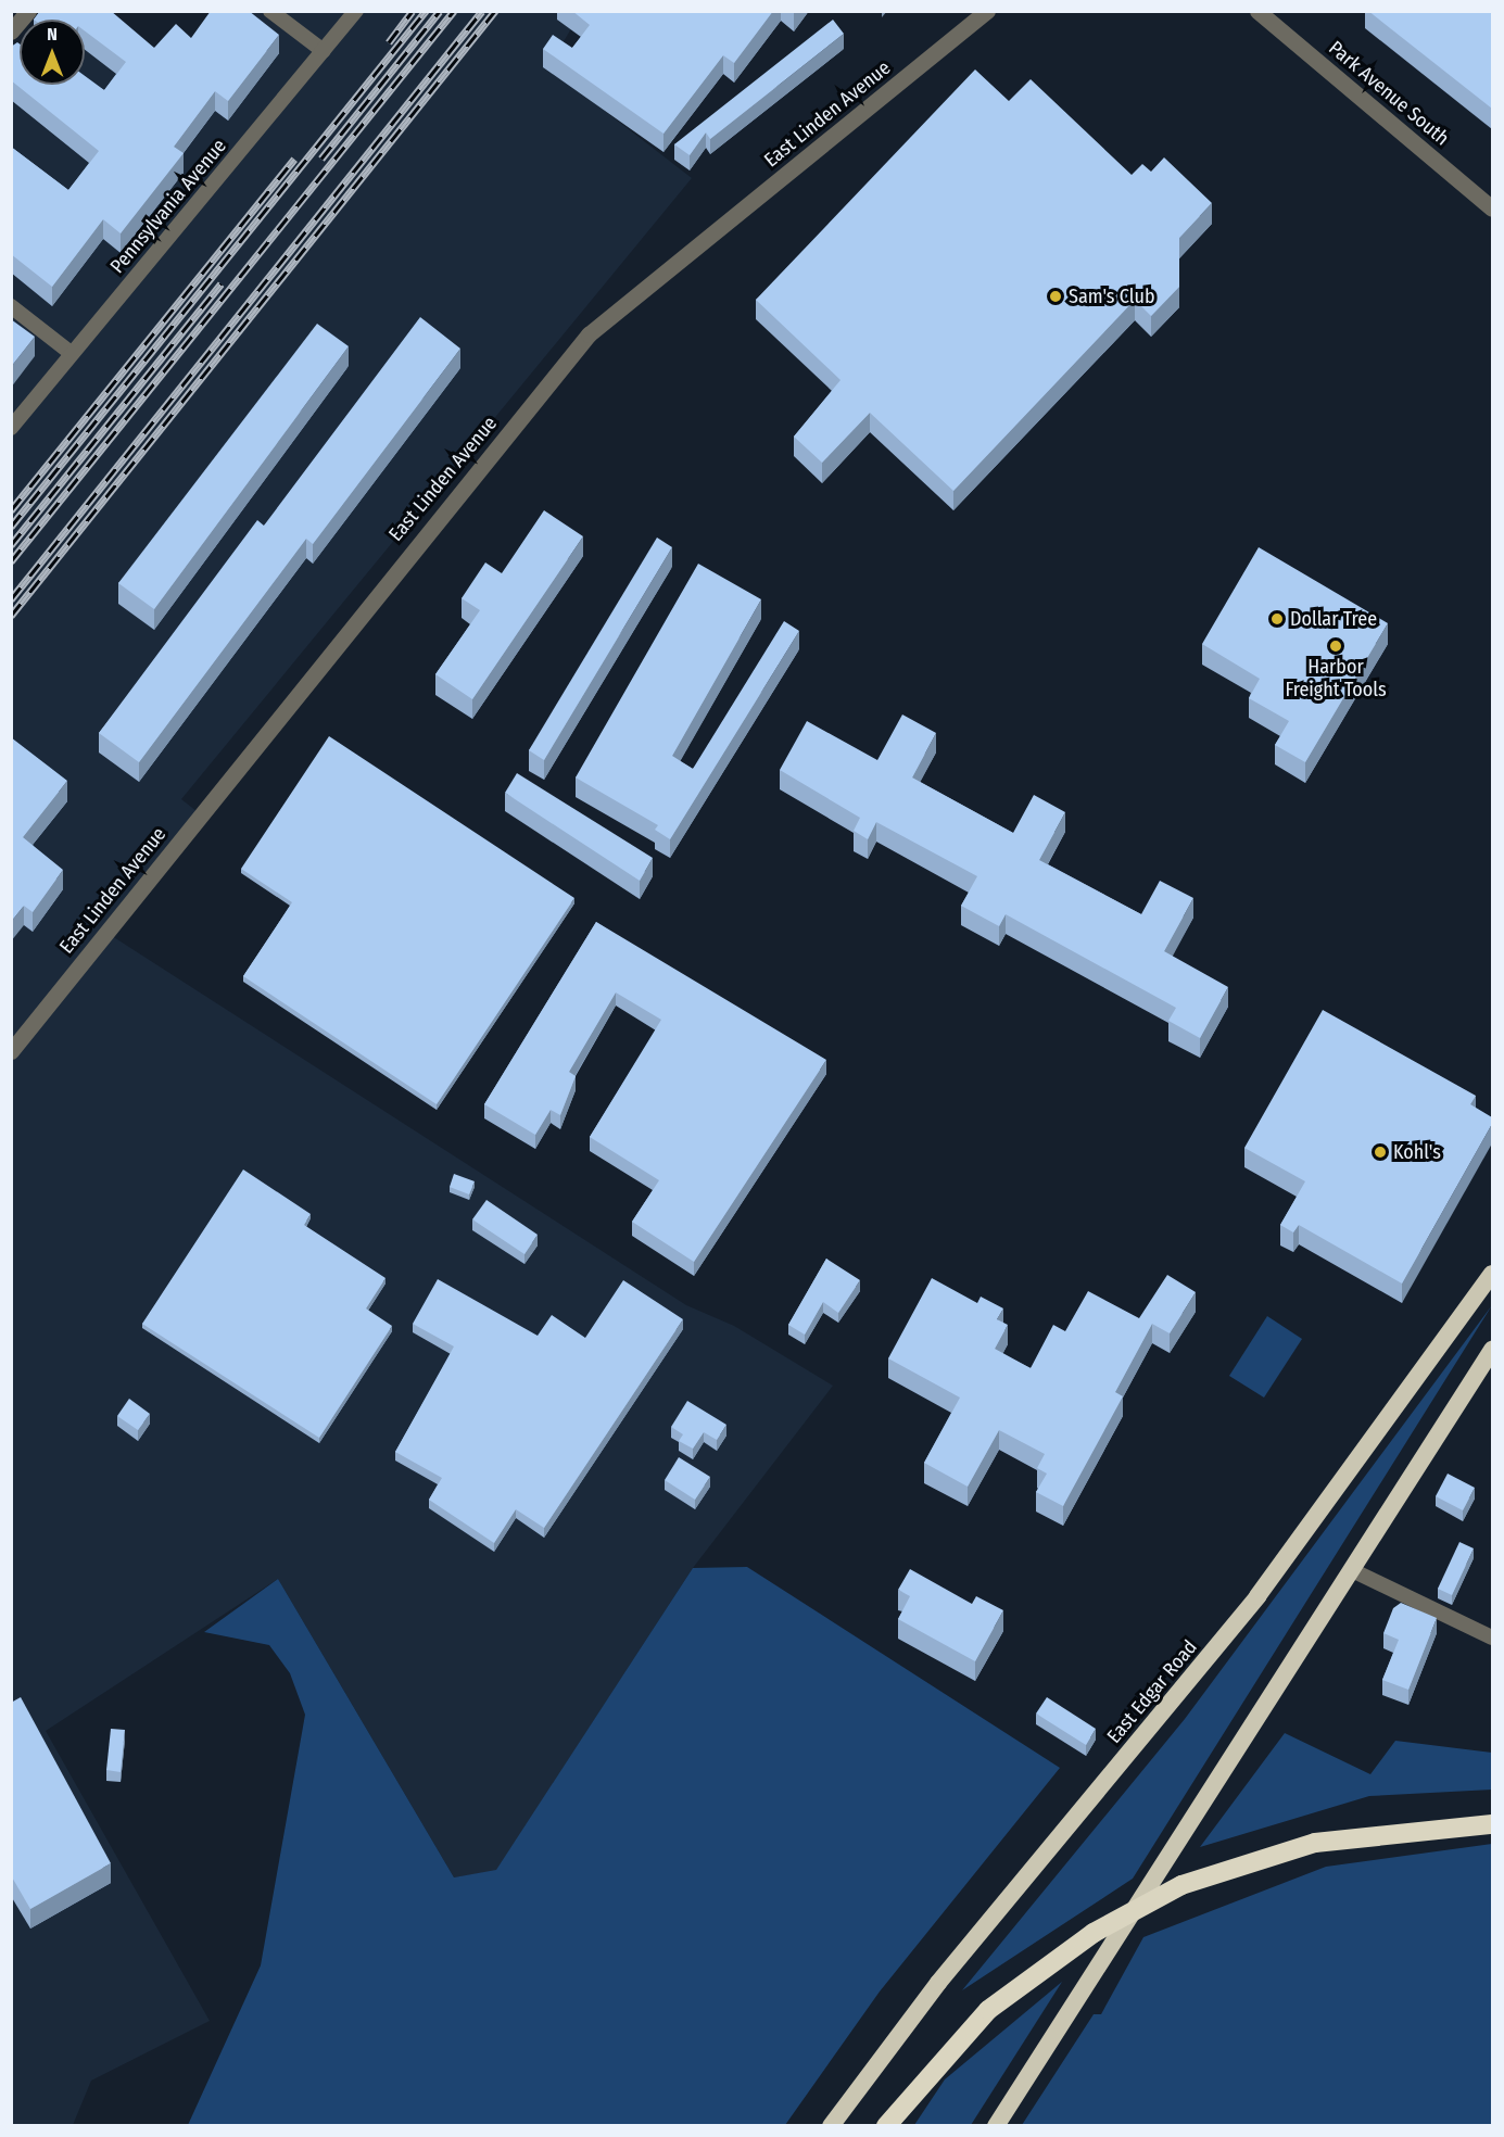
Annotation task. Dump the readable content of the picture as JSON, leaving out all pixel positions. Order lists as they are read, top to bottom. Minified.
{"streets":{"highway":["East Edgar Road"],"street":["Park Avenue South","East Linden Avenue","Pennsylvania Avenue"]},"places":["Sam's Club","Dollar Tree","Harbor Freight Tools","Kohl's"],"north":"top"}
